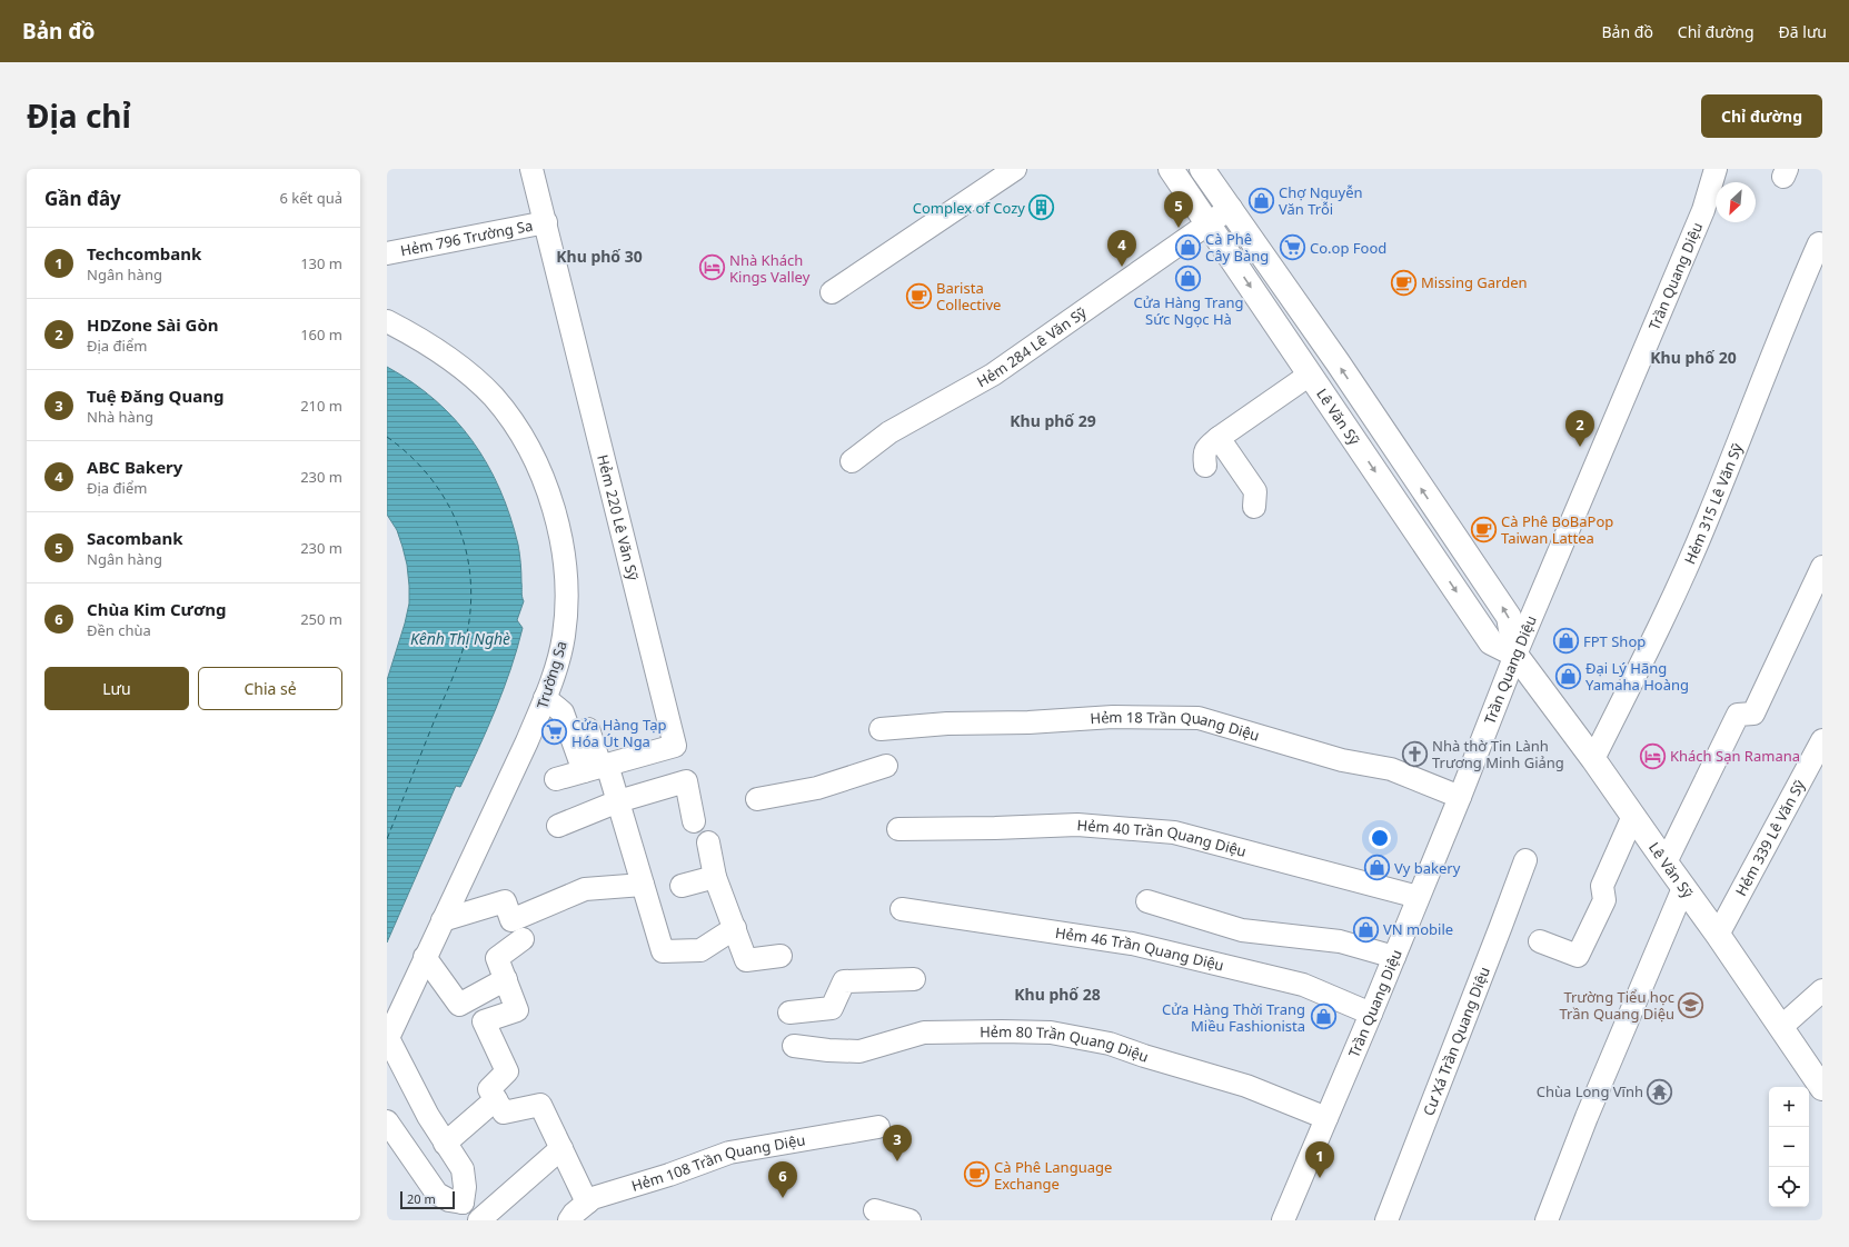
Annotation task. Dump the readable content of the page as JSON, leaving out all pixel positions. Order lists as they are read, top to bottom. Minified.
{"streets":{"main road":["Lê Văn Sỹ"],"street":["Hẻm 796 Trường Sa","Trần Quang Diệu","Hẻm 284 Lê Văn Sỹ","Hẻm 315 Lê Văn Sỹ","Hẻm 220 Lê Văn Sỹ","Trường Sa","Hẻm 18 Trần Quang Diệu","Hẻm 339 Lê Văn Sỹ","Hẻm 40 Trần Quang Diệu","Hẻm 46 Trần Quang Diệu","Cư Xá Trần Quang Diệu","Hẻm 80 Trần Quang Diệu","Hẻm 108 Trần Quang Diệu"]},"crossings":[["Hẻm 796 Trường Sa","Hẻm 220 Lê Văn Sỹ"],["Trần Quang Diệu","Lê Văn Sỹ"],["Trần Quang Diệu","Hẻm 18 Trần Quang Diệu"],["Trần Quang Diệu","Hẻm 40 Trần Quang Diệu"],["Trần Quang Diệu","Hẻm 46 Trần Quang Diệu"],["Trần Quang Diệu","Hẻm 80 Trần Quang Diệu"],["Hẻm 284 Lê Văn Sỹ","Lê Văn Sỹ"],["Lê Văn Sỹ","Hẻm 315 Lê Văn Sỹ"],["Lê Văn Sỹ","Hẻm 339 Lê Văn Sỹ"]],"districts":["Khu phố 30","Khu phố 20","Khu phố 29","Khu phố 28"],"water":["Kênh Thị Nghè"],"places":{"shop":["Chợ Nguyễn Văn Trỗi","Cà Phê Cây Bàng","Cửa Hàng Trang Sức Ngọc Hà","FPT Shop","Đại Lý Hãng Yamaha Hoàng","Vy bakery","VN mobile","Cửa Hàng Thời Trang Miều Fashionista"],"building":["Complex of Cozy"],"supermarket":["Co.op Food","Cửa Hàng Tạp Hóa Út Nga"],"hotel":["Nhà Khách Kings Valley","Khách Sạn Ramana"],"cafe":["Missing Garden","Barista Collective","Cà Phê BoBaPop Taiwan Lattea","Cà Phê Language Exchange"],"church":["Nhà thờ Tin Lành Trương Minh Giảng"],"school or university":["Trường Tiểu học Trần Quang Diệu"],"temple":["Chùa Long Vĩnh"]},"scale_bar":"20 m","north":"bottom left","page":{"header":"Bản đồ","nav":["Bản đồ","Chỉ đường","Đã lưu"],"title":"Địa chỉ","buttons":["Chỉ đường",["Lưu","Chia sẻ"]],"heading":["Gần đây","6 kết quả"],"pins":["5","4","2","3","1","6"],"list":[{"mark":"1","name":"Techcombank","note":"Ngân hàng","value":"130 m"},{"mark":"2","name":"HDZone Sài Gòn","note":"Địa điểm","value":"160 m"},{"mark":"3","name":"Tuệ Đăng Quang","note":"Nhà hàng","value":"210 m"},{"mark":"4","name":"ABC Bakery","note":"Địa điểm","value":"230 m"},{"mark":"5","name":"Sacombank","note":"Ngân hàng","value":"230 m"},{"mark":"6","name":"Chùa Kim Cương","note":"Đền chùa","value":"250 m"}],"map_buttons":["+","−"],"scale":"20 m"}}
